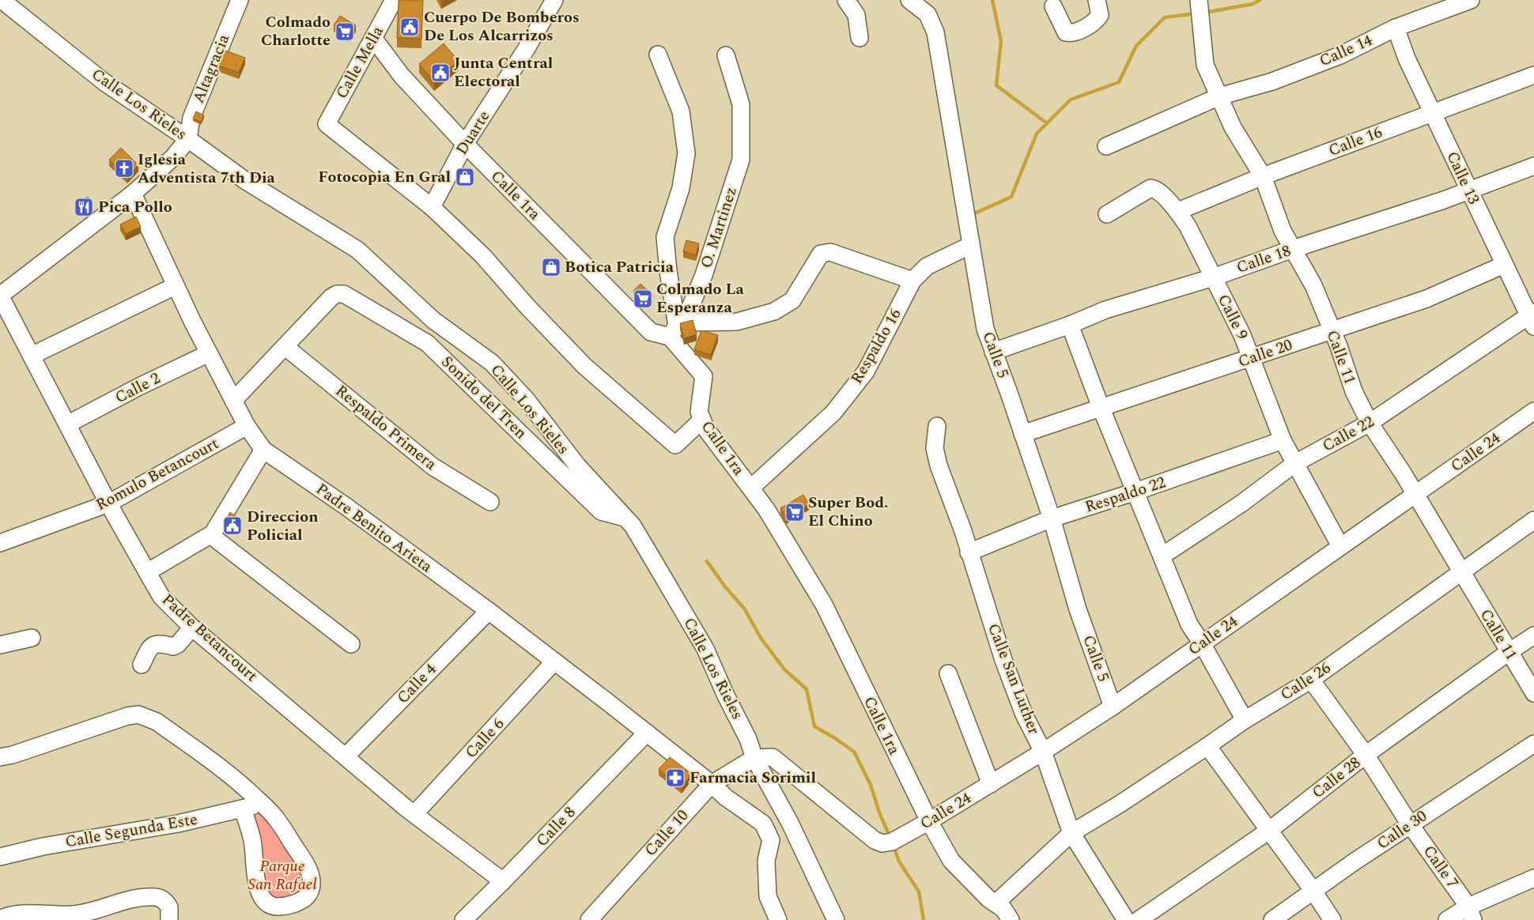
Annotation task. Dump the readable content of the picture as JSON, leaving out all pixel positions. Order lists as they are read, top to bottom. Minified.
{"streets":{"street":["Calle 14","Calle Mella","Altagracia","Calle Los Rieles","Duarte","Calle 16","Calle 13","Calle 1ra","O. Martinez","Calle 18","Calle 9","Respaldo 16","Calle 20","Calle 5","Calle 11","Calle 2","Sonido del Tren","Respaldo Primera","Calle 22","Calle 24","Romulo Betancourt","Respaldo 22","Padre Benito Arieta","Padre Betancourt","Calle San Luther","Calle 26","Calle 4","Calle 6","Calle 28","Calle 8","Calle 30","Calle Segunda Este","Calle 10","Calle 7"]},"crossings":[["Calle 14","Calle 13"],["Calle 14","Calle 11"],["Calle Mella","Duarte"],["Calle Mella","Calle 1ra"],["Altagracia","Calle Los Rieles"],["Calle Los Rieles","Sonido del Tren"],["Calle Los Rieles","Calle 24"],["Calle Los Rieles","Calle 10"],["Duarte","Calle 1ra"],["Calle 16","Calle 13"],["Calle 16","Calle 9"],["Calle 16","Calle 11"],["Calle 13","Calle 18"],["Calle 13","Calle 20"],["Calle 13","Calle 22"],["Calle 1ra","O. Martinez"],["Calle 1ra","Respaldo 16"],["Calle 1ra","Calle 24"],["Calle 1ra","Calle 26"],["Calle 18","Calle 9"],["Calle 18","Calle 5"],["Calle 18","Calle 11"],["Calle 9","Calle 20"],["Calle 9","Calle 22"],["Calle 9","Calle 24"],["Calle 9","Respaldo 22"],["Respaldo 16","Calle 5"],["Calle 20","Calle 5"],["Calle 20","Calle 11"],["Calle 5","Calle 24"],["Calle 5","Respaldo 22"],["Calle 11","Calle 22"],["Calle 11","Calle 24"],["Calle 11","Calle 26"],["Calle 11","Calle 28"],["Calle 2","Padre Benito Arieta"],["Calle 2","Padre Betancourt"],["Sonido del Tren","Respaldo Primera"],["Calle 24","Calle San Luther"],["Calle 24","Calle 10"],["Romulo Betancourt","Padre Benito Arieta"],["Romulo Betancourt","Padre Betancourt"],["Respaldo 22","Calle San Luther"],["Padre Benito Arieta","Calle 4"],["Padre Benito Arieta","Calle 6"],["Padre Benito Arieta","Calle 8"],["Padre Benito Arieta","Calle 10"],["Padre Betancourt","Calle 4"],["Padre Betancourt","Calle 6"],["Padre Betancourt","Calle 8"],["Calle San Luther","Calle 26"],["Calle 26","Calle 7"],["Calle 28","Calle 7"],["Calle 30","Calle 7"]],"parks":["Parque San Rafael"],"places":{"public building":["Cuerpo De Bomberos De Los Alcarrizos","Junta Central Electoral","Direccion Policial"],"supermarket":["Colmado Charlotte","Colmado La Esperanza","Super Bod. El Chino"],"church":["Iglesia Adventista 7th Dia"],"shop":["Fotocopia En Gral","Botica Patricia"],"restaurant":["Pica Pollo"],"pharmacy":["Farmacia Sorimil"]}}
